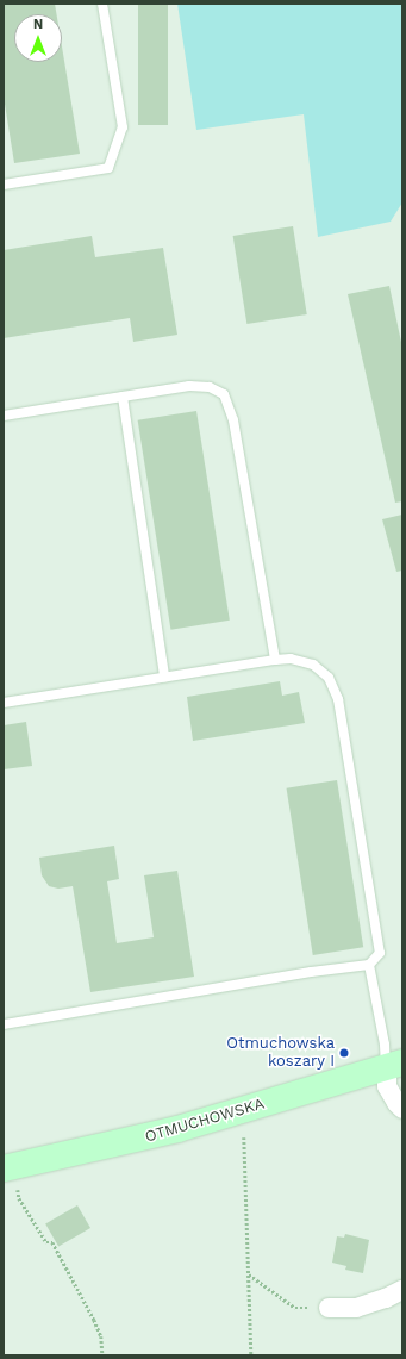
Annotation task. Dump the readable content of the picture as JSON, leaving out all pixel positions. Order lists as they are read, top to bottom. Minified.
{"streets":{"main road":["OTMUCHOWSKA"]},"places":["Otmuchowska koszary I"],"north":"top"}
